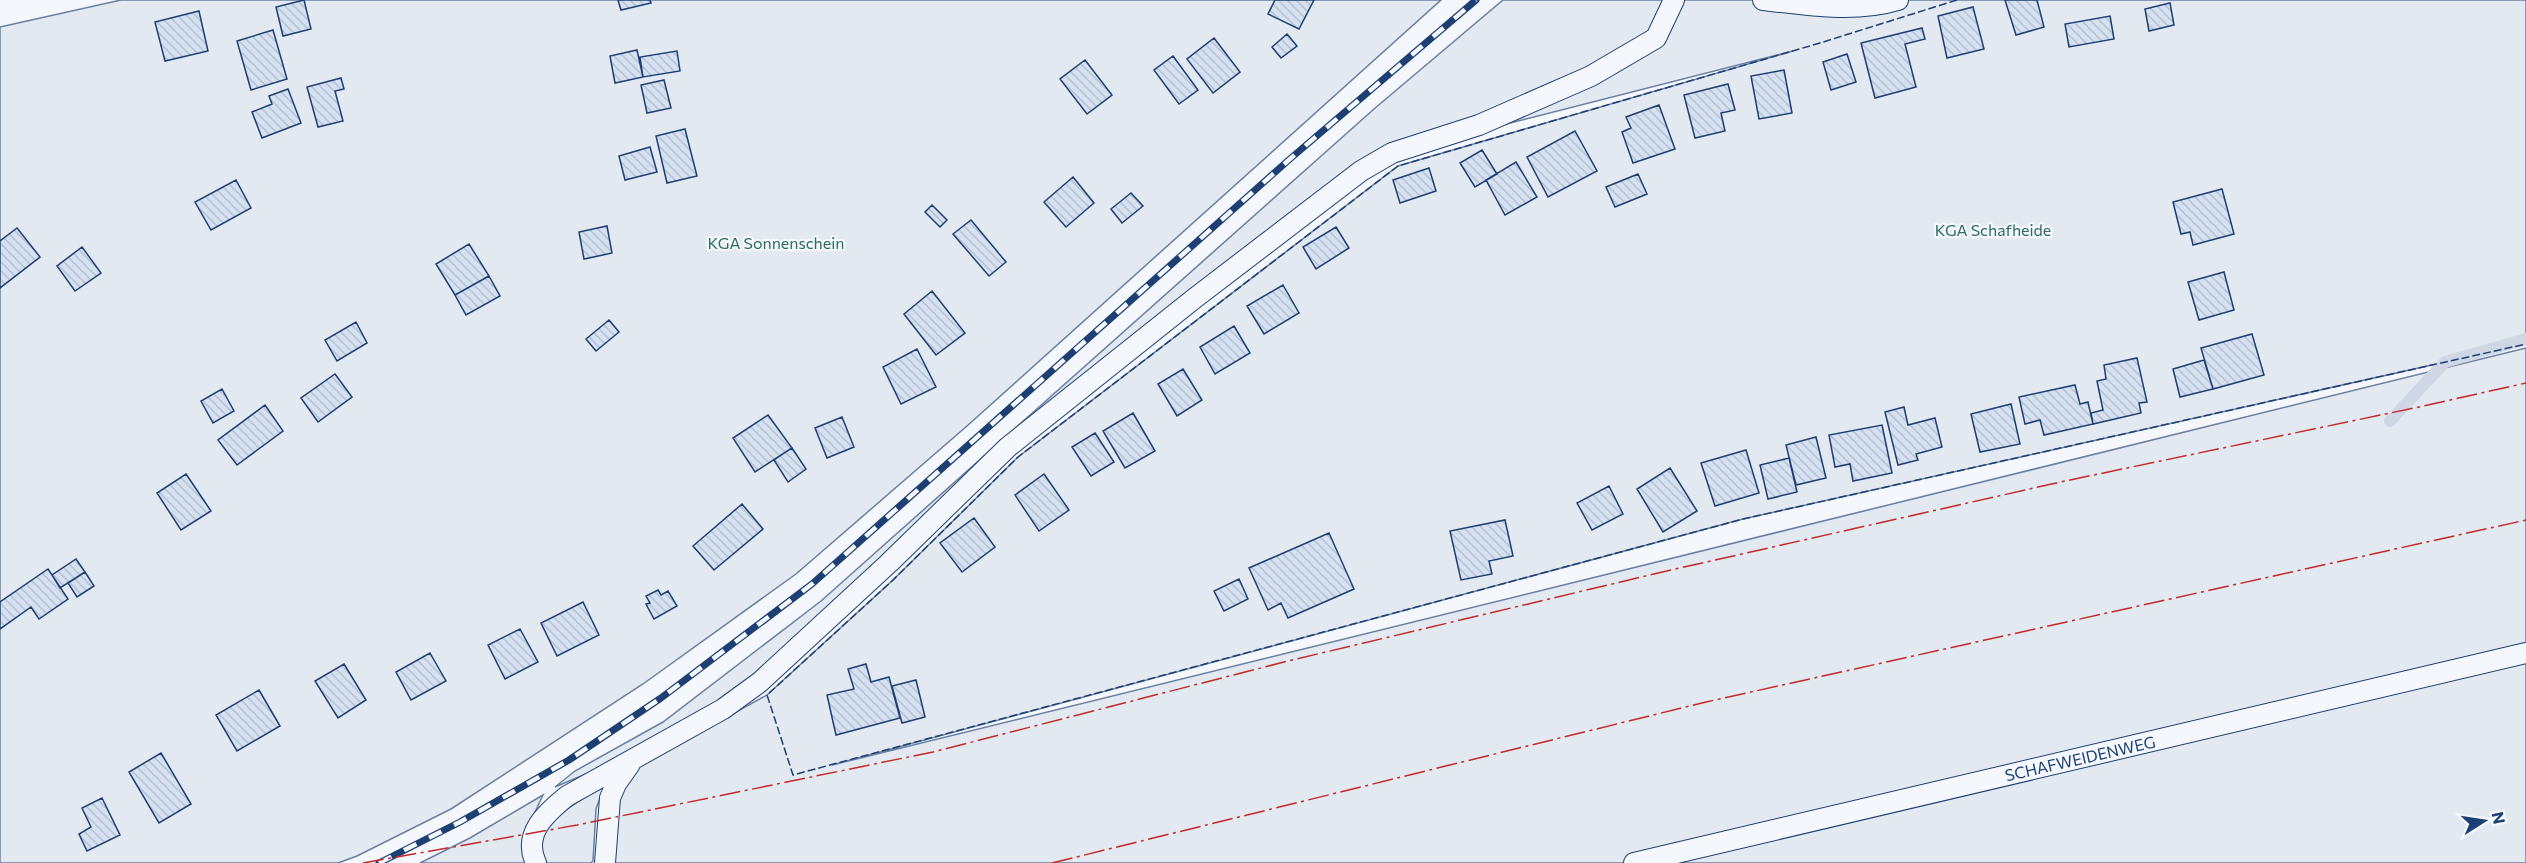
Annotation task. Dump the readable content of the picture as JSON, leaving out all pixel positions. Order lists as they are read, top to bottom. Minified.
{"streets":{"lane":["SCHAFWEIDENWEG"]},"parks":["KGA Schafheide","KGA Sonnenschein"],"north":"right"}
